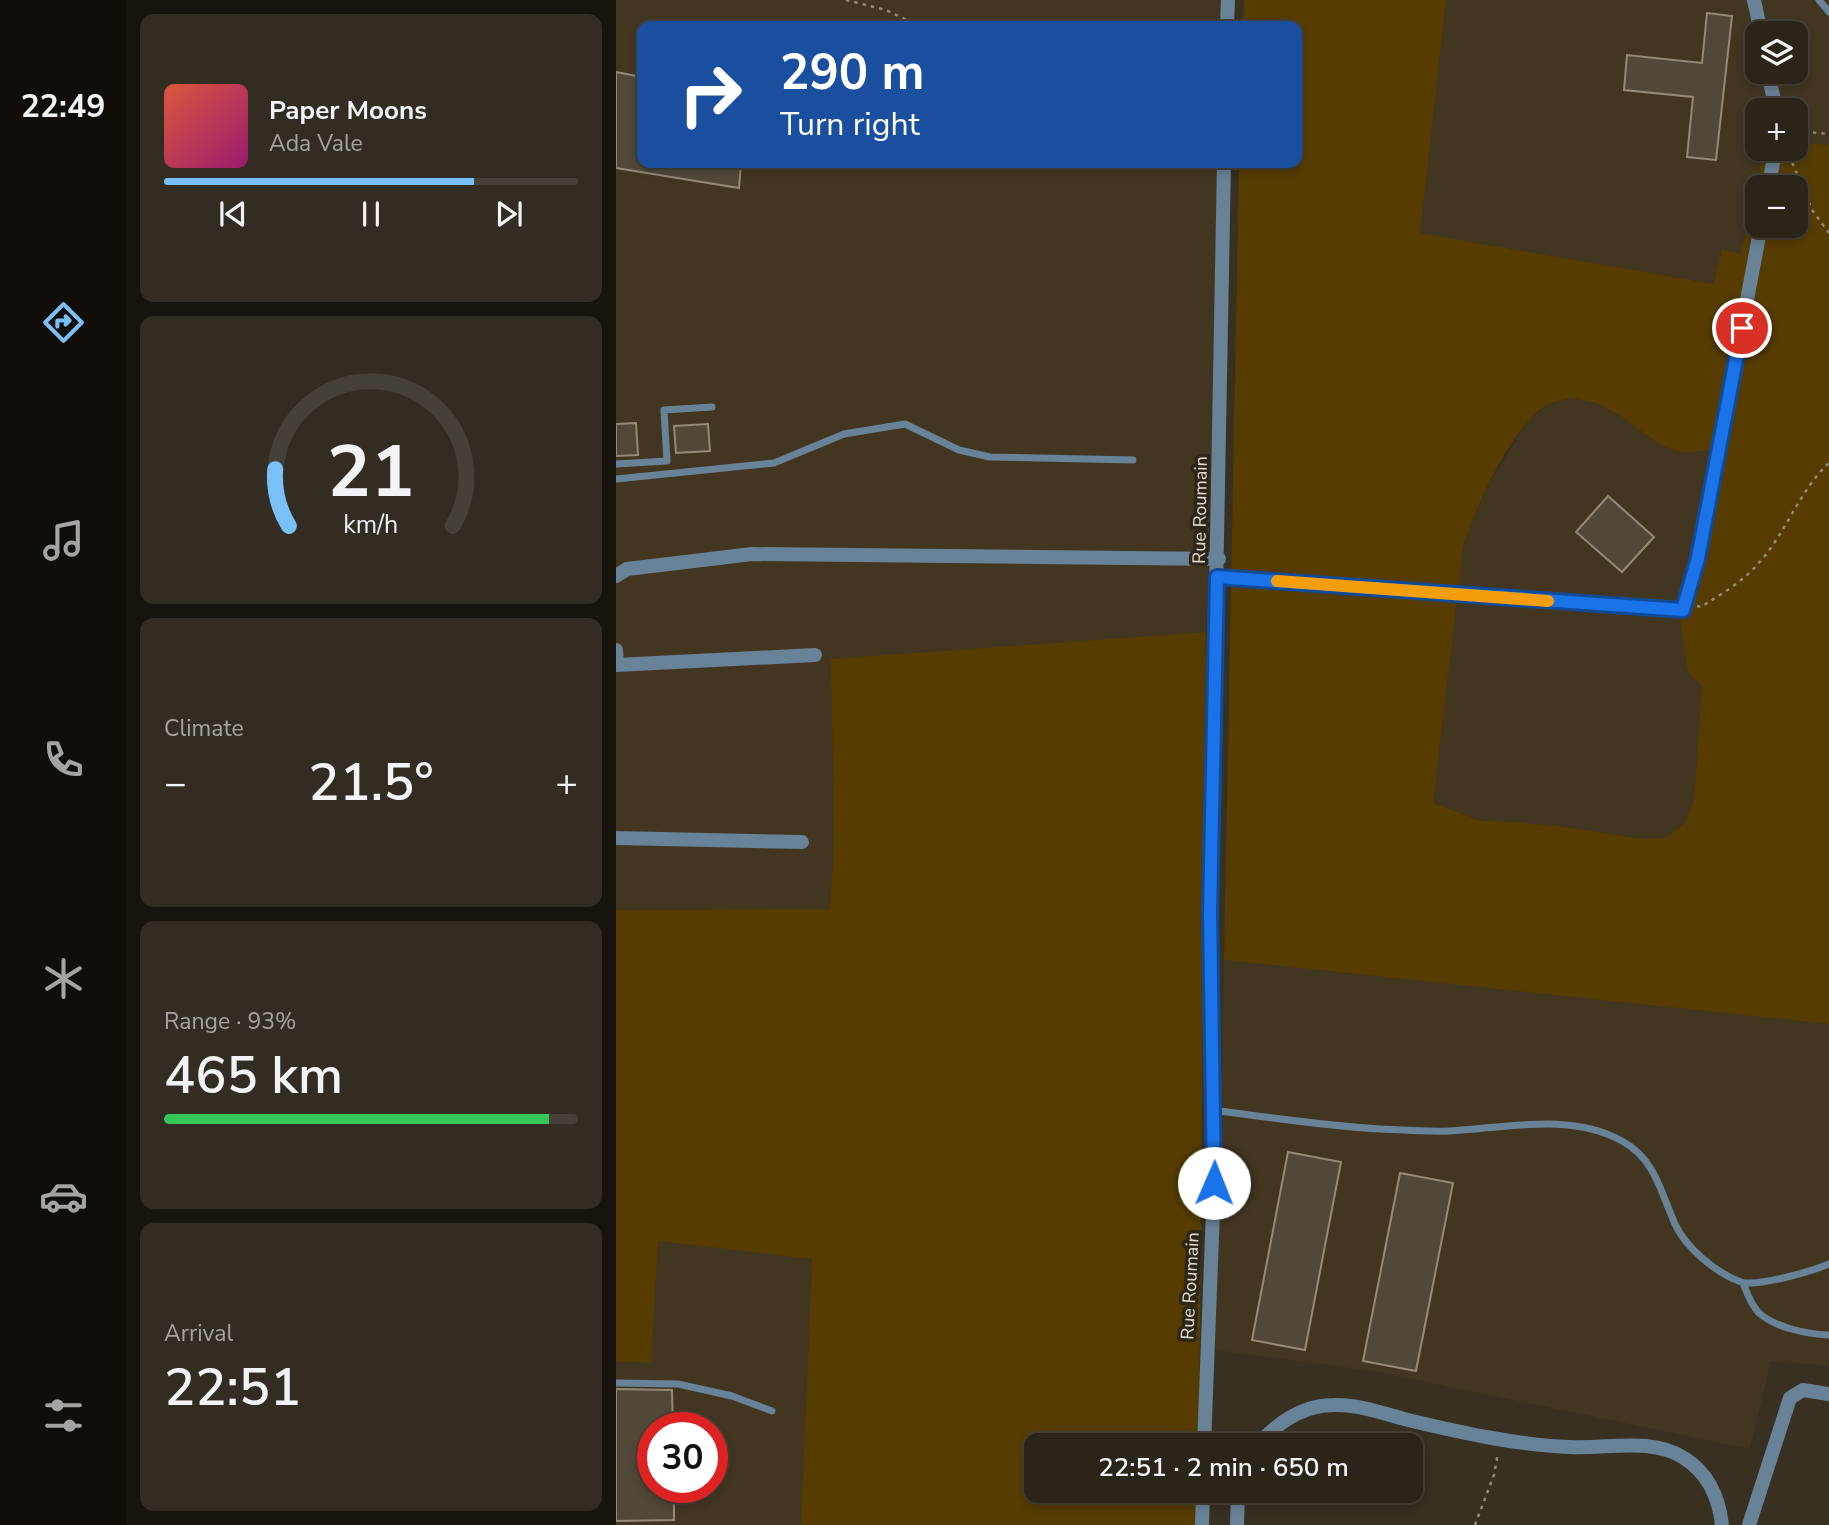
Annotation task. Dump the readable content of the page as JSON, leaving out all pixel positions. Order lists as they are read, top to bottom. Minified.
{"streets":{"street":["Rue Roumain"]},"page":{"tabs":"22:49","map_buttons":["+","−"],"turn":["290 m","Turn right"],"song":["Paper Moons","Ada Vale"],"tile":["Climate",["Range · 93%","465 km"],["Arrival","22:51"]],"heat":["−","21.5°","+"],"limit":"30","trip":"22:51 · 2 min · 650 m","gauge":["21","km/h"]}}
